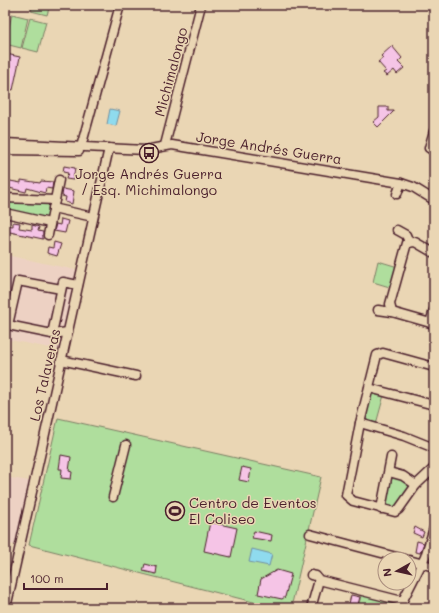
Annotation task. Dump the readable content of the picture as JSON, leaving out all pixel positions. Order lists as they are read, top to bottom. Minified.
{"streets":{"street":["Michimalongo","Jorge Andrés Guerra","Los Talaveras"]},"crossings":[["Michimalongo","Jorge Andrés Guerra"],["Jorge Andrés Guerra","Los Talaveras"]],"places":{"bus stop":["Jorge Andrés Guerra / Esq. Michimalongo"],"sports":["Centro de Eventos El Coliseo"]},"scale_bar":"100 m","north":"left"}
